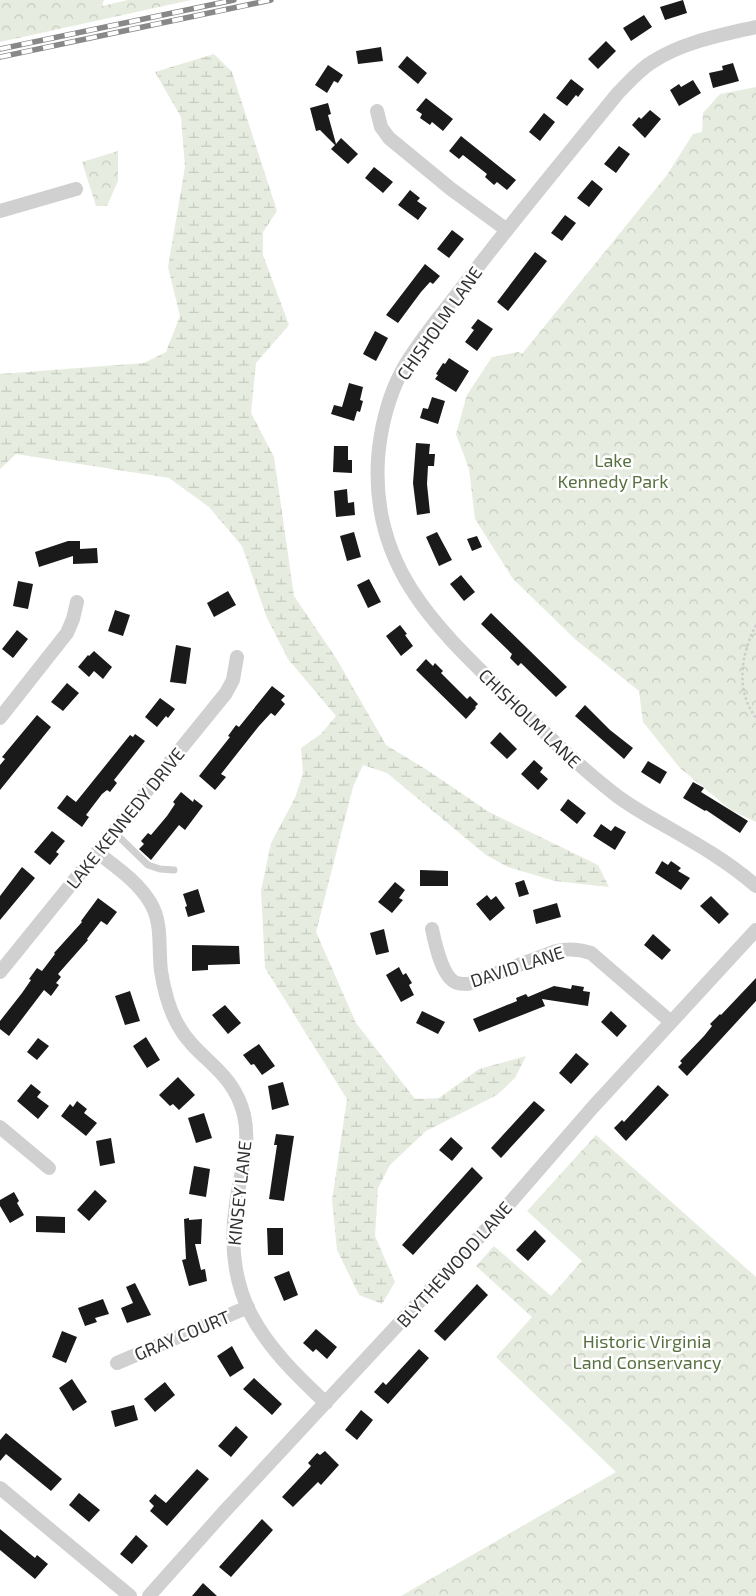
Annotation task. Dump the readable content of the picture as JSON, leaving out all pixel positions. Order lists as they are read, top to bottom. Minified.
{"streets":{"street":["CHISHOLM LANE","LAKE KENNEDY DRIVE","DAVID LANE","KINSEY LANE","BLYTHEWOOD LANE","GRAY COURT"]},"crossings":[["LAKE KENNEDY DRIVE","KINSEY LANE"],["DAVID LANE","BLYTHEWOOD LANE"],["KINSEY LANE","BLYTHEWOOD LANE"],["KINSEY LANE","GRAY COURT"]],"parks":["Lake Kennedy Park","Historic Virginia Land Conservancy"]}
